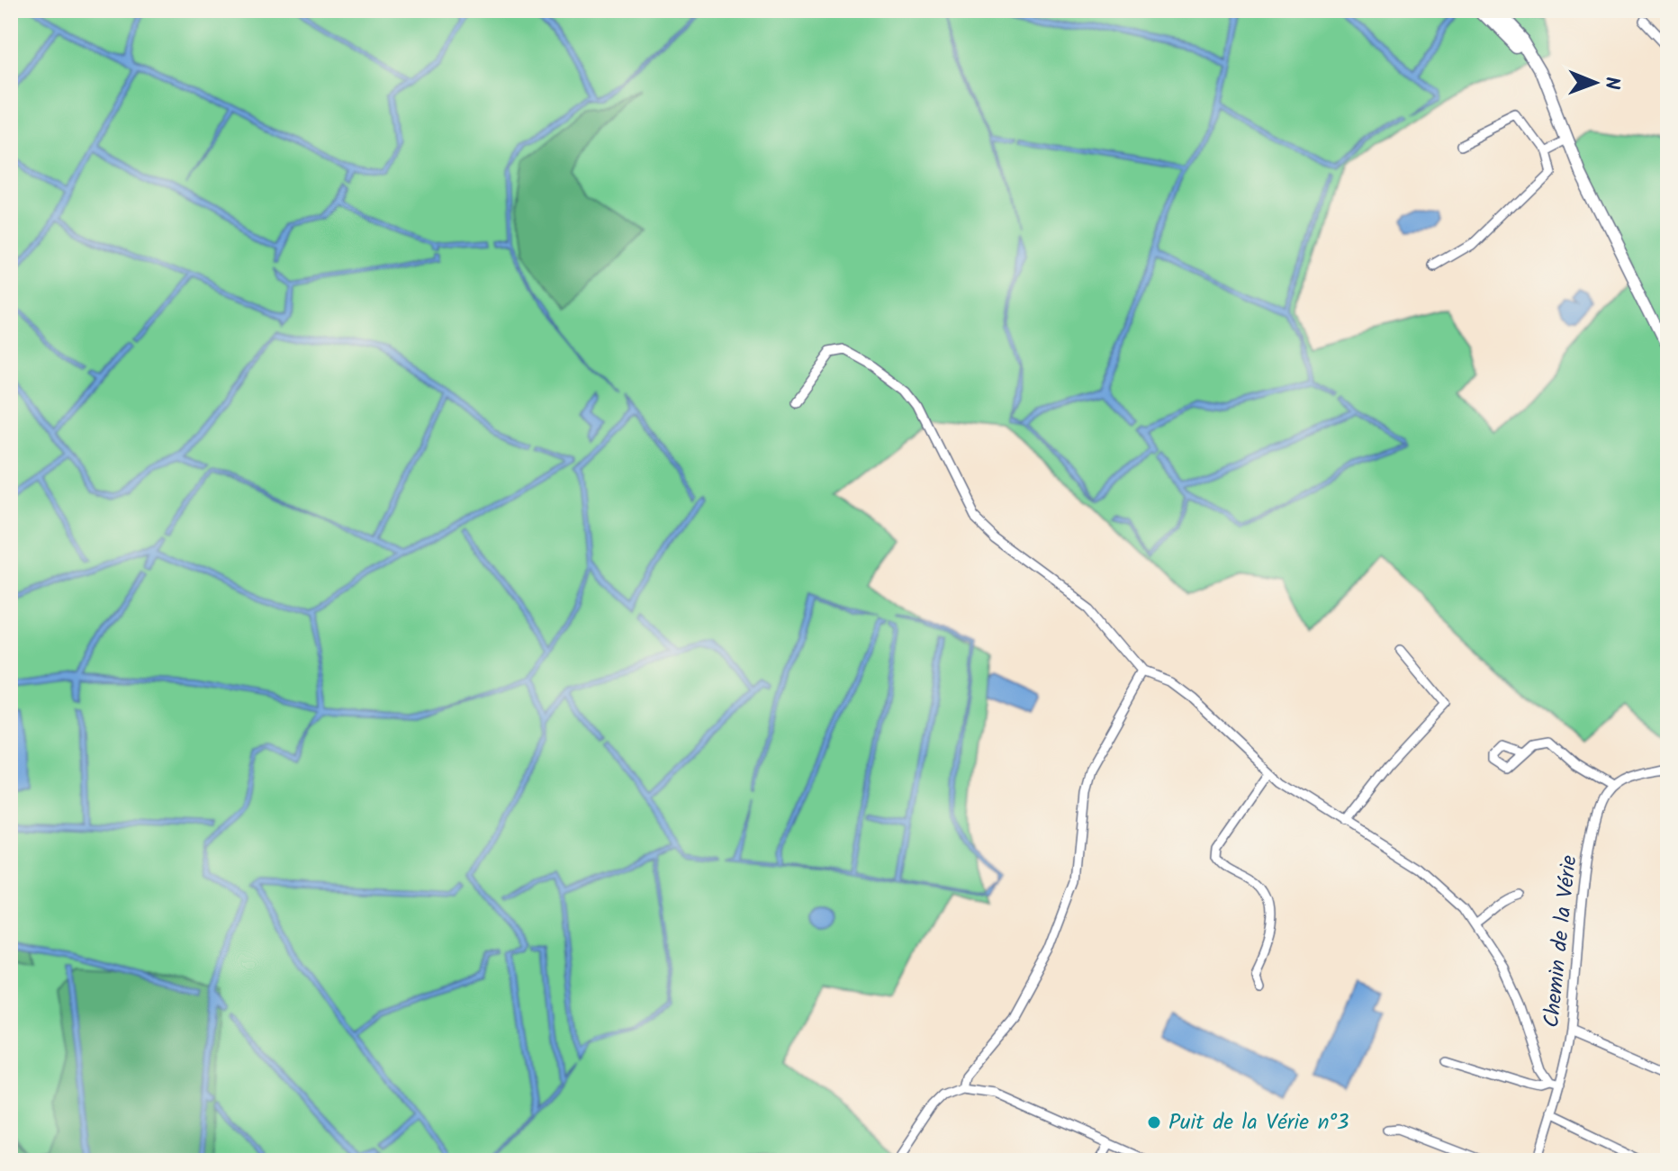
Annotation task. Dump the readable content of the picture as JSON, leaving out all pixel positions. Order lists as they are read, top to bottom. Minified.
{"streets":{"street":["Chemin de la Vérie"]},"places":["Puit de la Vérie n°3"],"north":"right"}
